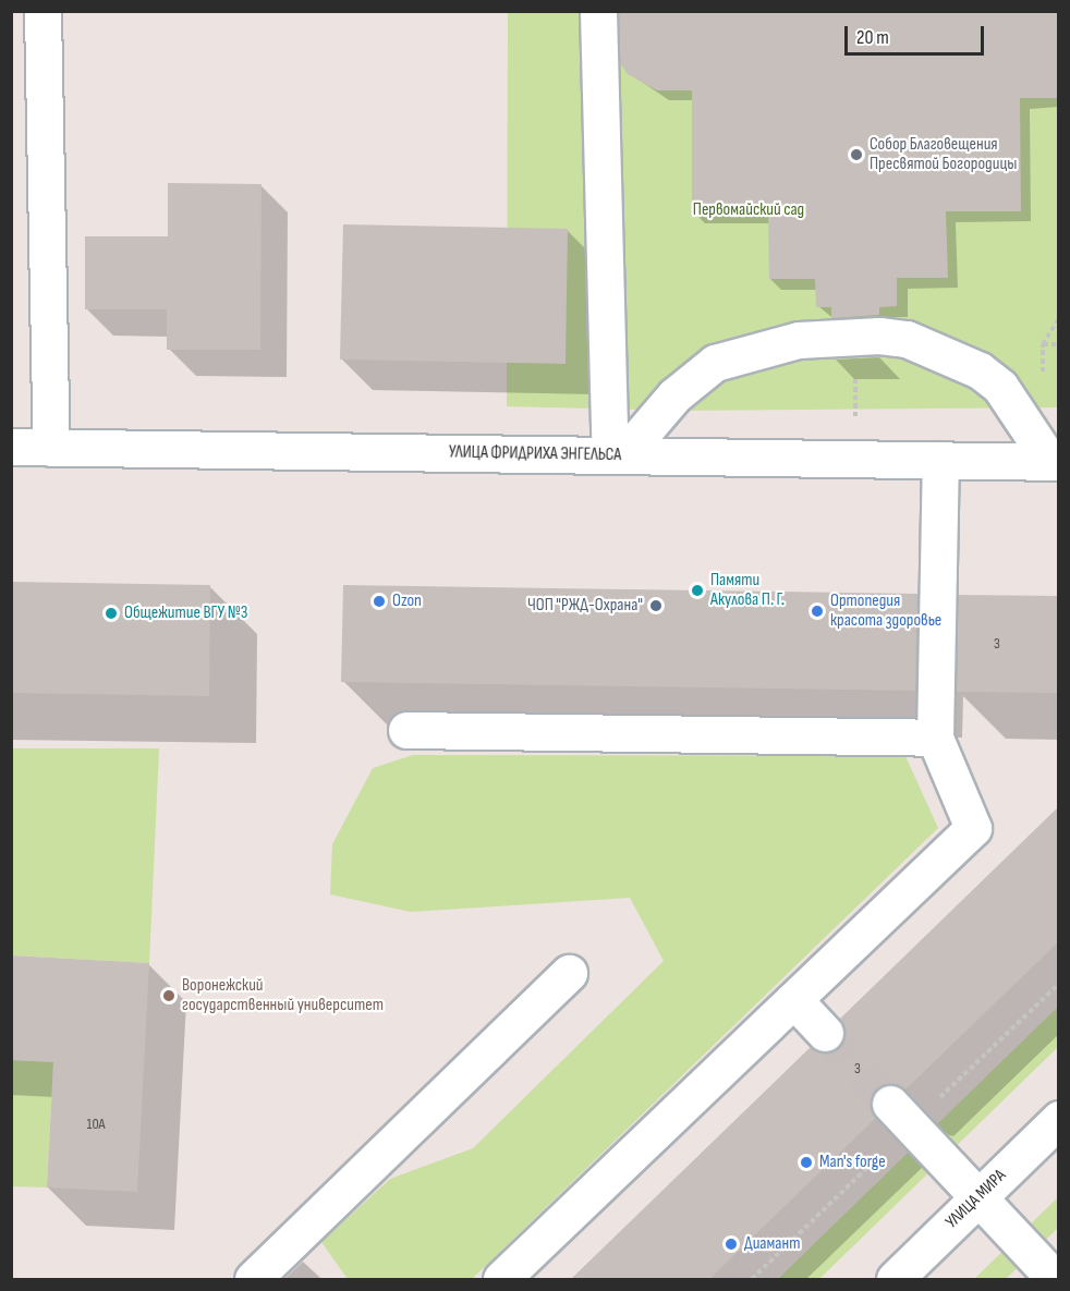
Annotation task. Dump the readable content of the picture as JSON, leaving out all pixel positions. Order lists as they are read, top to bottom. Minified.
{"streets":{"street":["УЛИЦА ФРИДРИХА ЭНГЕЛЬСА","УЛИЦА МИРА"]},"parks":["Первомайский сад"],"places":["Собор Благовещения Пресвятой Богородицы","Памяти Акулова П. Г.","Ozon","ЧОП \"РЖД-Охрана\"","Ортопедия красота здоровье","Общежитие ВГУ №3","Воронежский государственный университет","Man's forge","Диамант"],"house_numbers":["3","3","10А"],"scale_bar":"20 m"}
